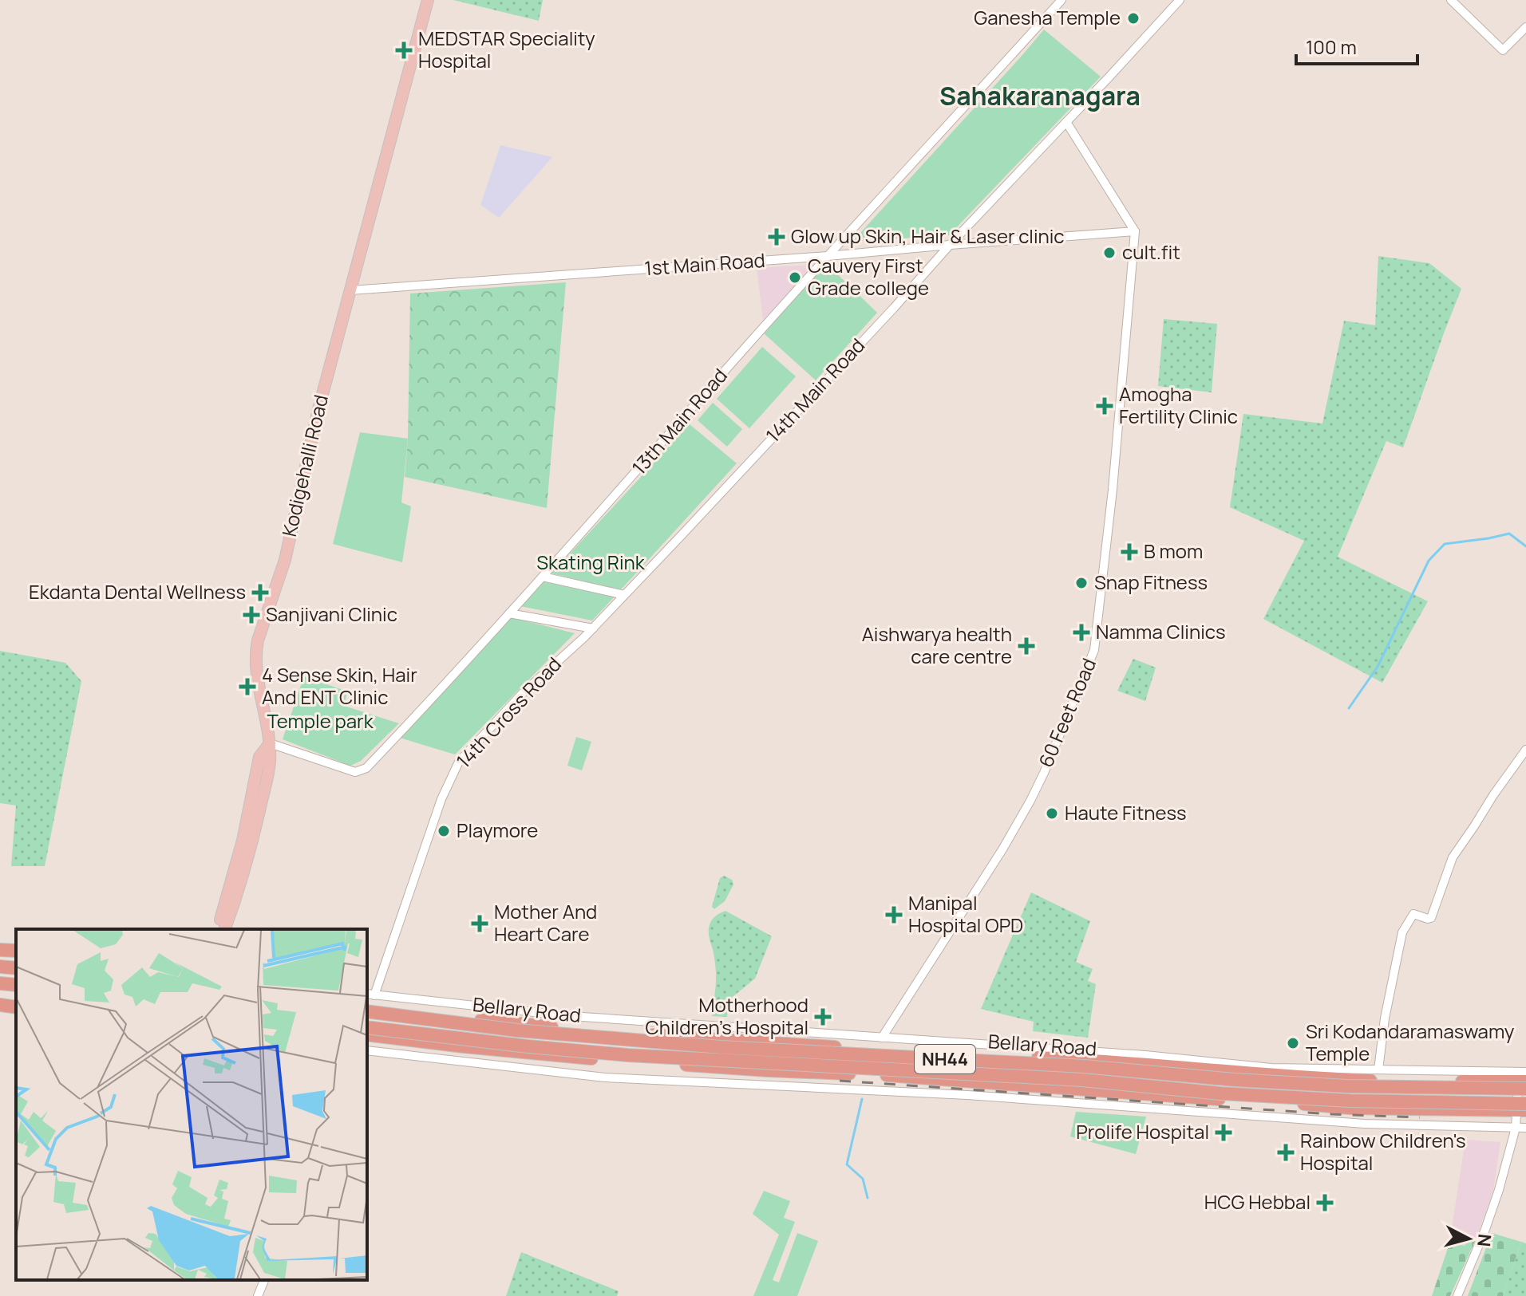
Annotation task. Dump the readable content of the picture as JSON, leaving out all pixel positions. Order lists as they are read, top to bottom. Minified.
{"streets":{"highway":["Bellary Road","NH44"],"main road":["Kodigehalli Road"],"street":["1st Main Road","14th Main Road","13th Main Road","14th Cross Road","60 Feet Road"]},"crossings":[["1st Main Road","14th Main Road"],["1st Main Road","13th Main Road"],["1st Main Road","Kodigehalli Road"],["1st Main Road","60 Feet Road"],["14th Main Road","14th Cross Road"],["13th Main Road","Kodigehalli Road"]],"districts":["Sahakaranagara"],"parks":["Skating Rink","Temple park"],"places":{"other":["Ganesha Temple","cult.fit","Cauvery First Grade college","Snap Fitness","Haute Fitness","Playmore","Sri Kodandaramaswamy Temple"],"health":["MEDSTAR Speciality Hospital","Glow up Skin, Hair & Laser clinic","Amogha Fertility Clinic","B mom","Ekdanta Dental Wellness","Sanjivani Clinic","Namma Clinics","Aishwarya health care centre","4 Sense Skin, Hair And ENT Clinic","Manipal Hospital OPD","Mother And Heart Care","Motherhood Children's Hospital","Prolife Hospital","Rainbow Children's Hospital","HCG Hebbal"]},"scale_bar":"100 m","north":"right"}
